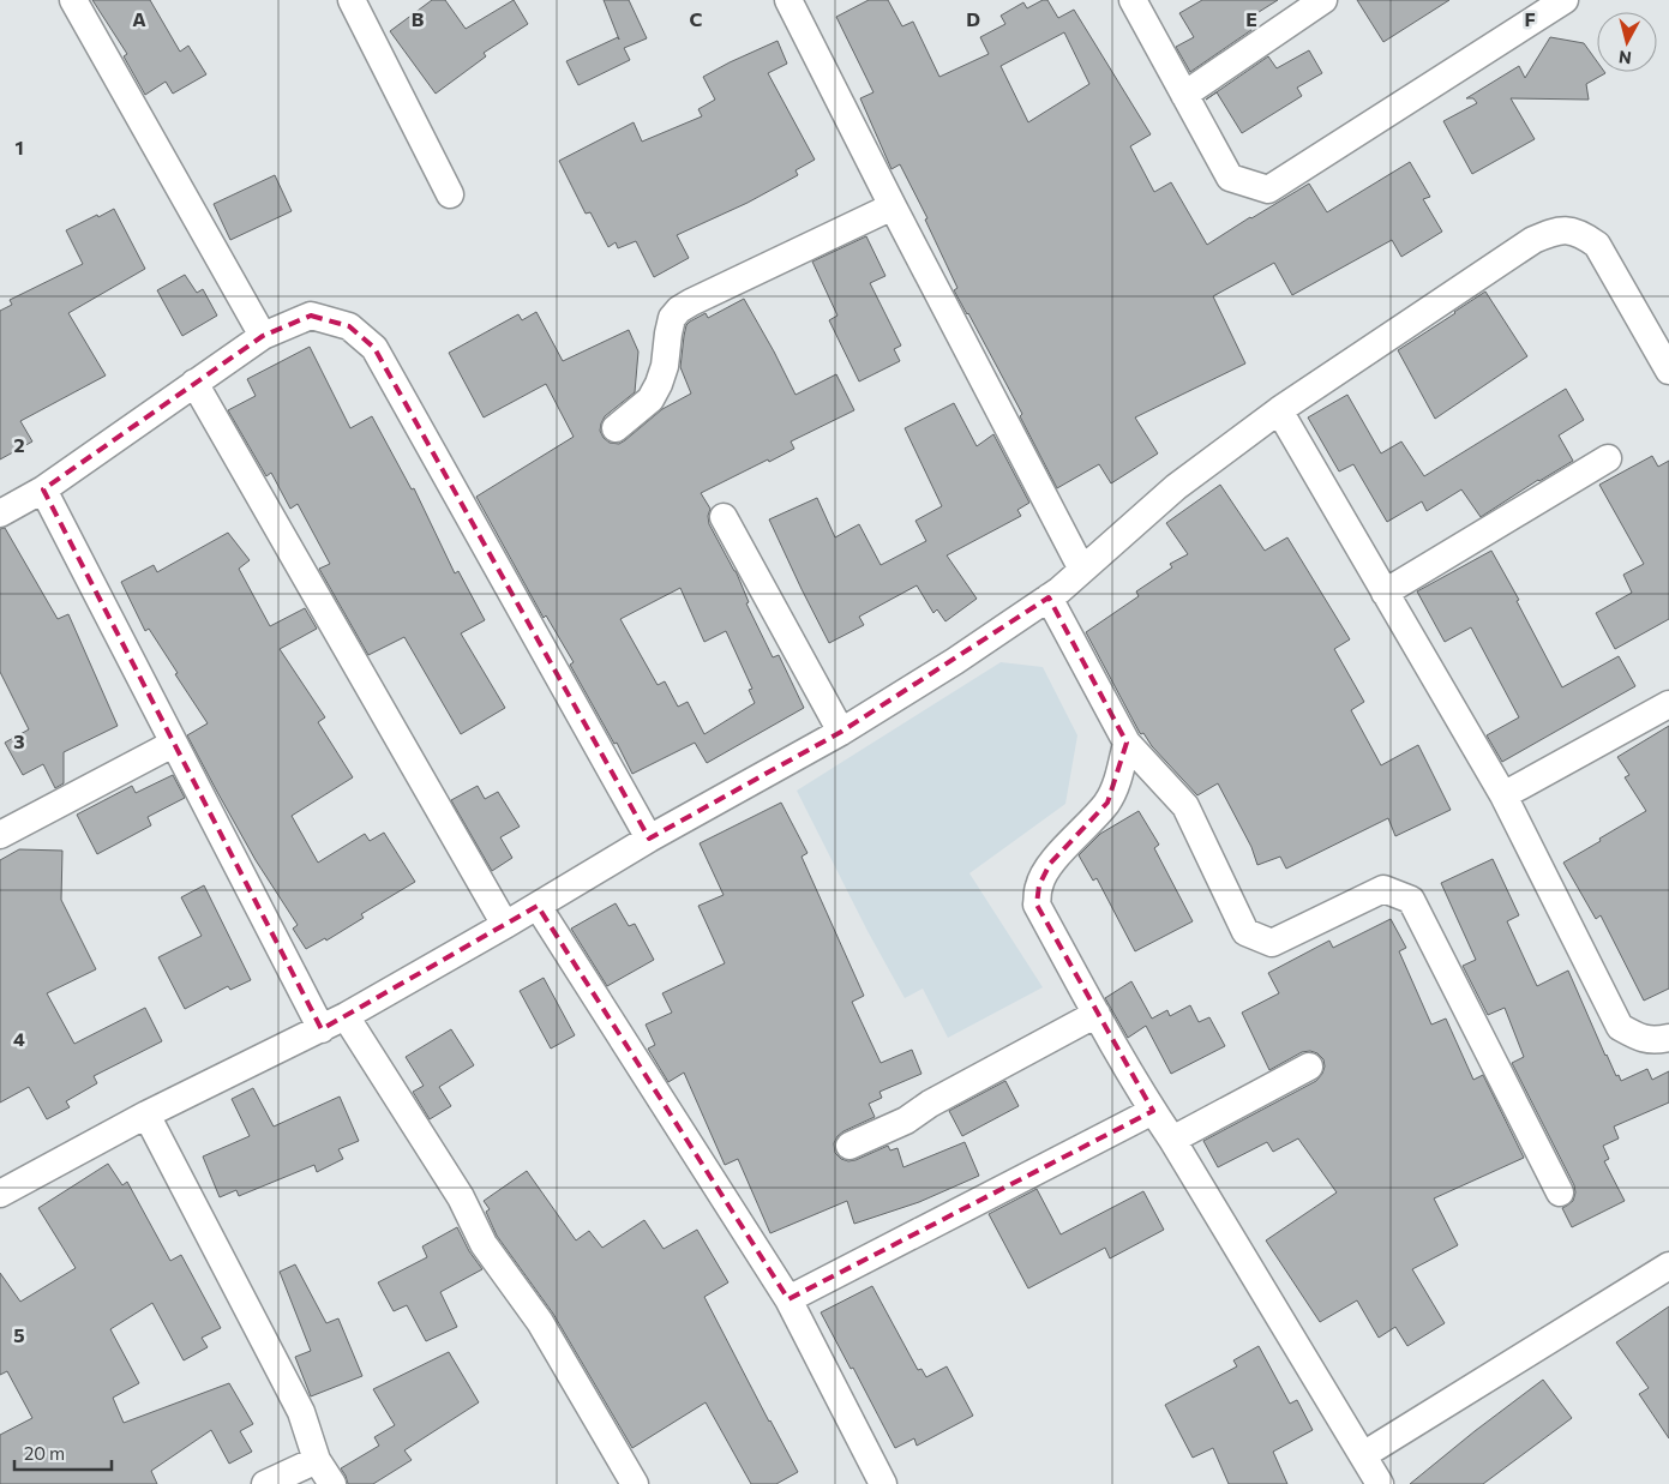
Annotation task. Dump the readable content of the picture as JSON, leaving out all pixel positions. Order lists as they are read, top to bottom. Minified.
{"scale_bar":"20 m","north":"bottom","grid":{"columns":["A","B","C","D","E","F"],"rows":["1","2","3","4","5"]}}
